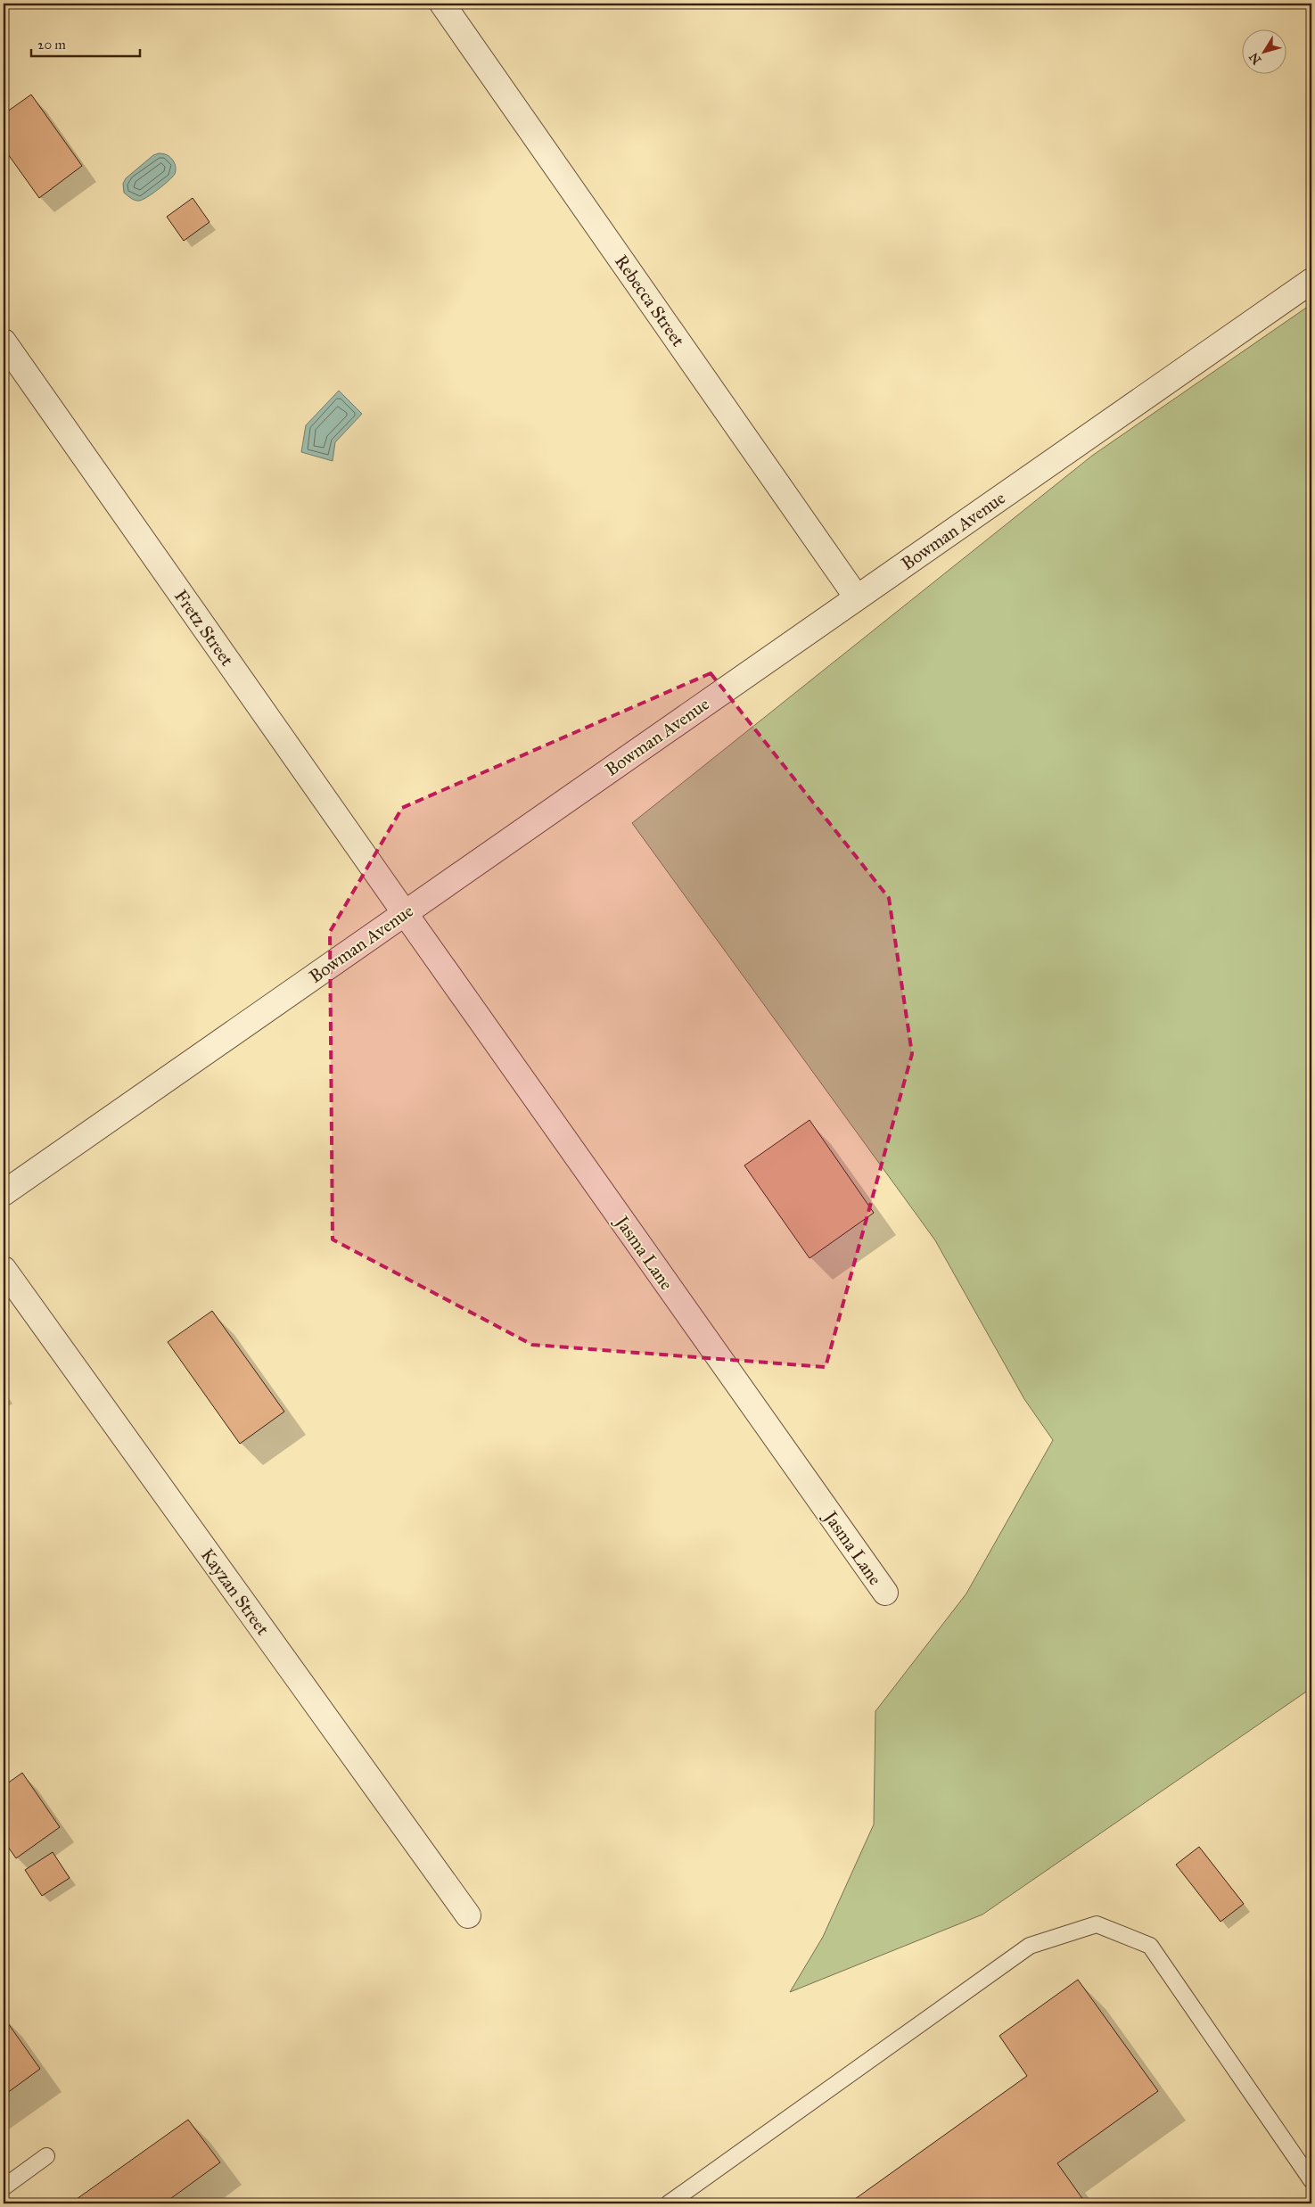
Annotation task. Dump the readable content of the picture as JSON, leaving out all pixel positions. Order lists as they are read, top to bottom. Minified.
{"streets":{"street":["Rebecca Street","Bowman Avenue","Fretz Street","Jasma Lane","Kayzan Street"]},"crossings":[["Rebecca Street","Bowman Avenue"],["Bowman Avenue","Fretz Street"],["Bowman Avenue","Jasma Lane"],["Fretz Street","Jasma Lane"]],"scale_bar":"20 m","north":"bottom left"}
